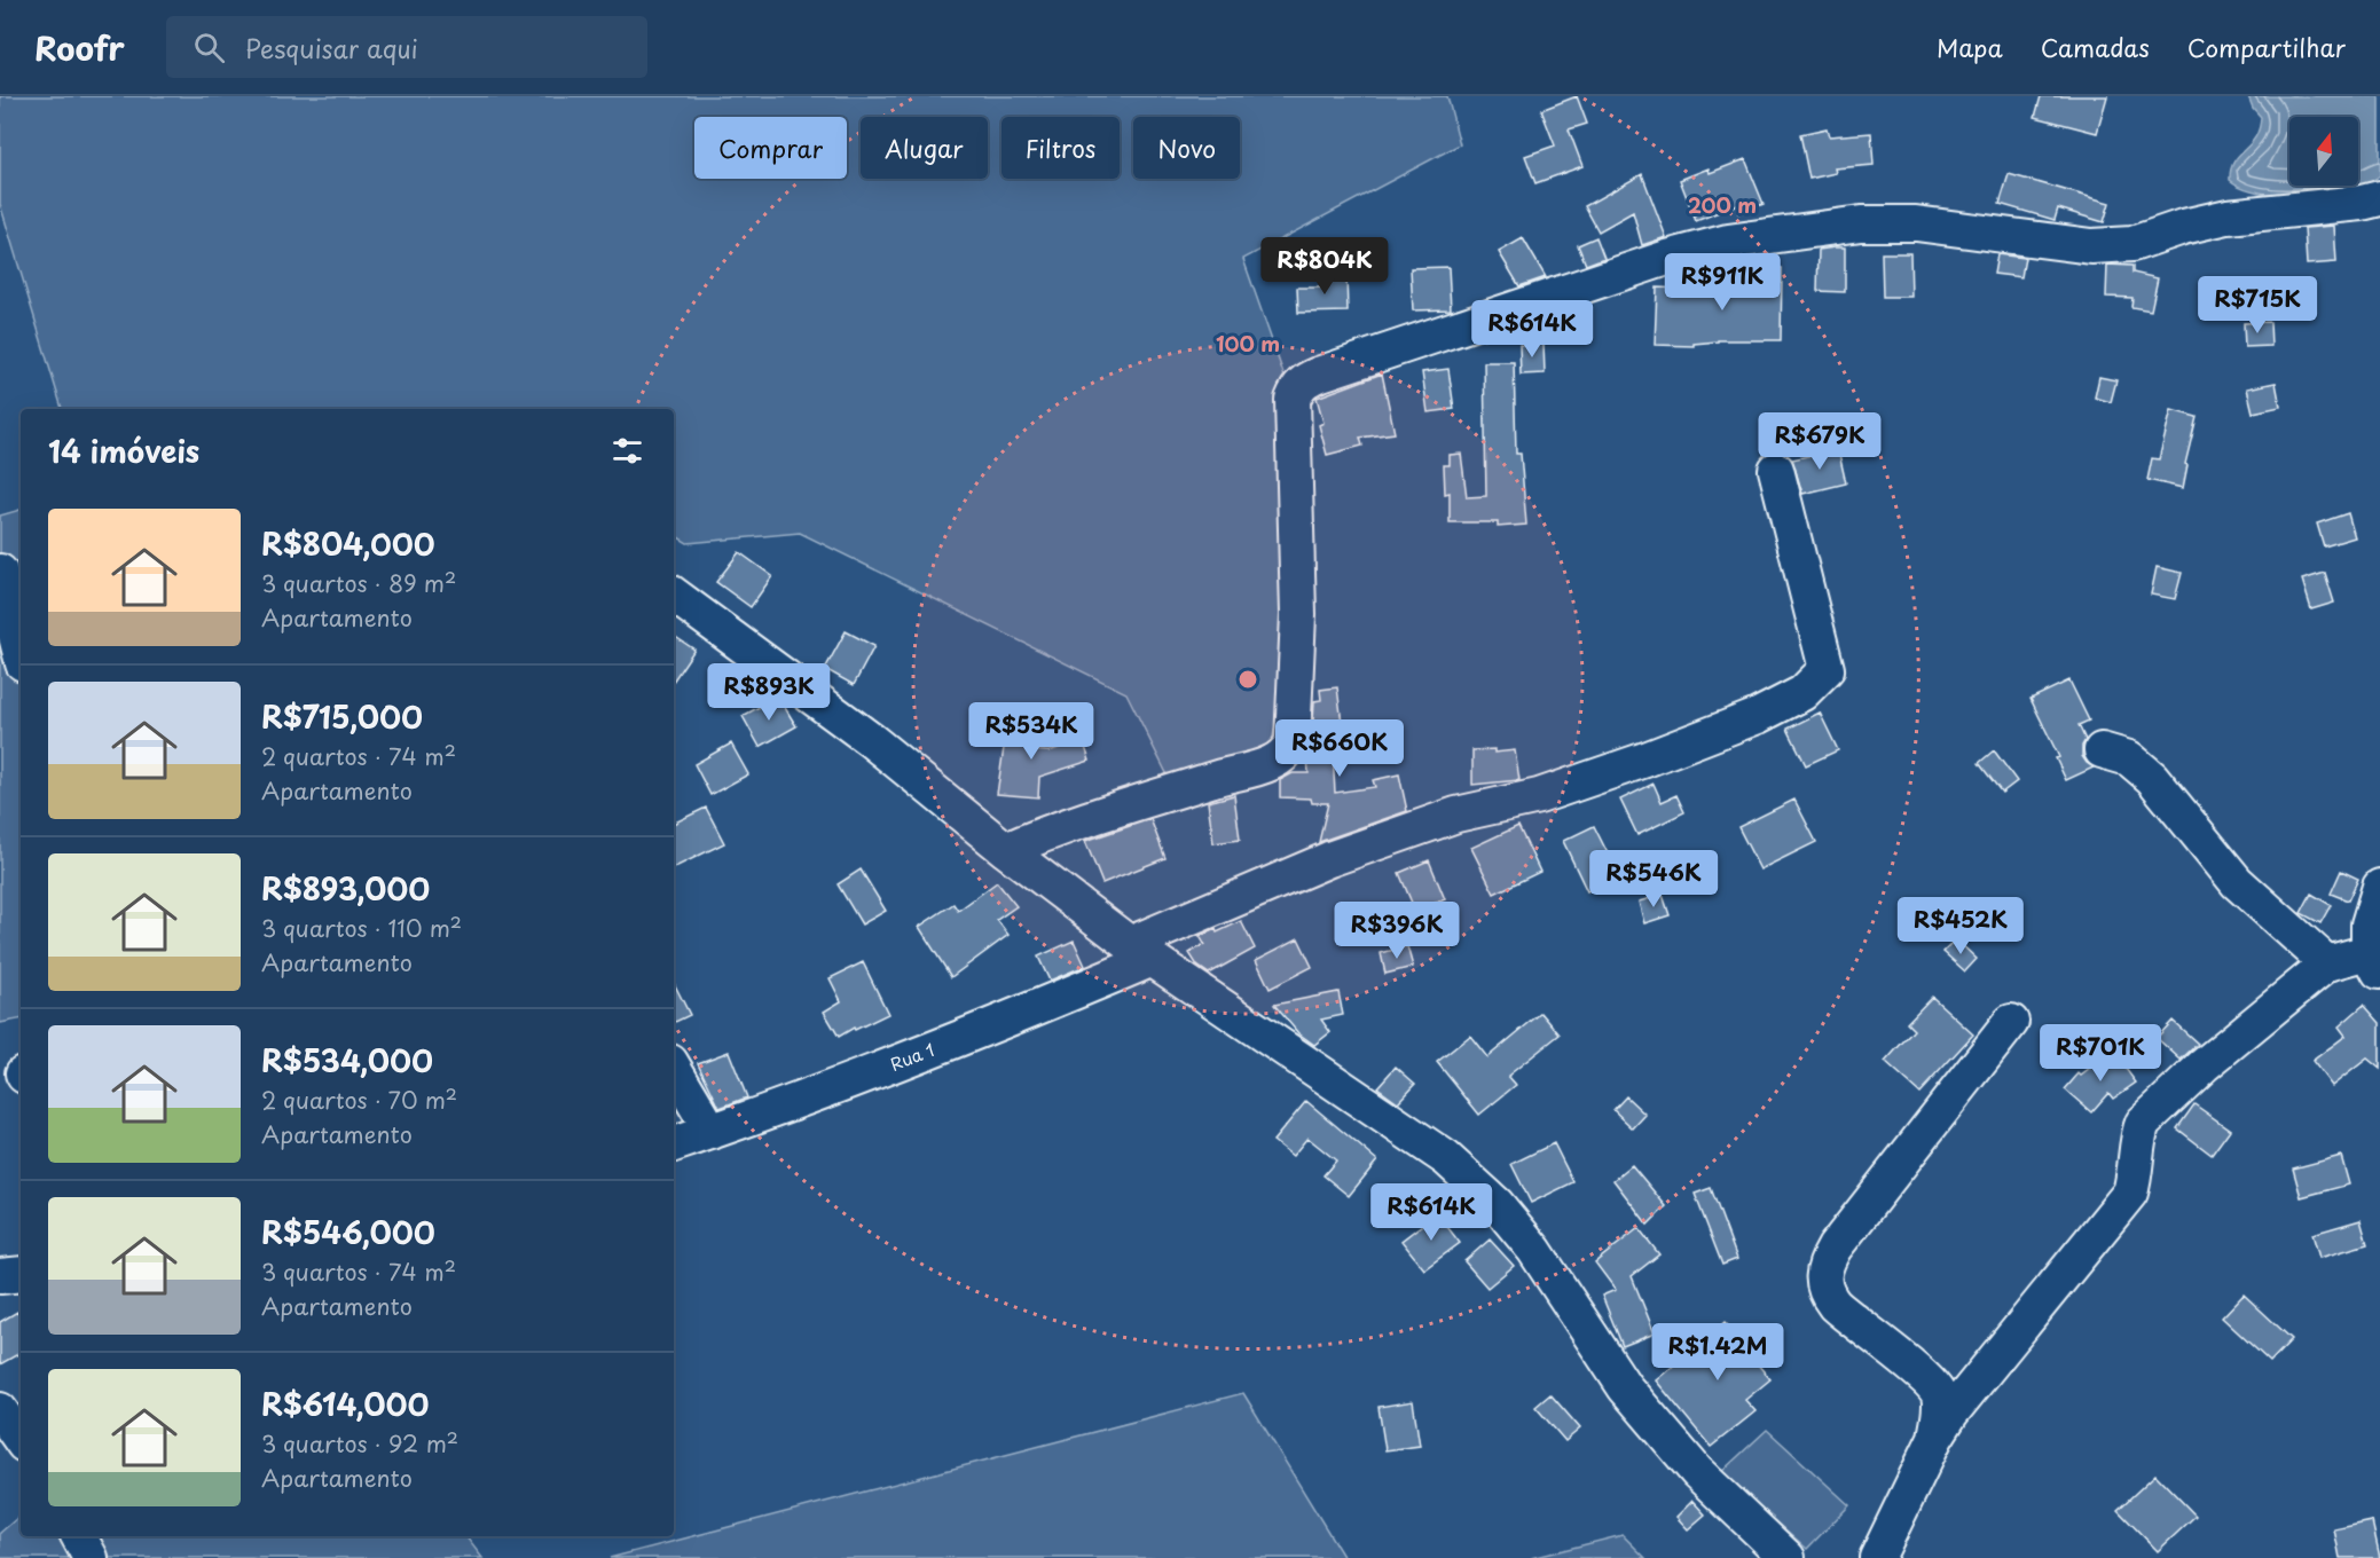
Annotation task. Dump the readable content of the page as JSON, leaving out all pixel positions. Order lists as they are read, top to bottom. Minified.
{"streets":{"street":["Rua 1"]},"north":"top","page":{"header":"Roofr","search":"Pesquisar aqui","nav":["Mapa","Camadas","Compartilhar"],"chip":["Comprar","Alugar","Filtros","Novo"],"price":["R$804K","R$911K","R$715K","R$614K","R$679K","R$893K","R$534K","R$660K","R$546K","R$452K","R$396K","R$701K","R$614K","R$1.42M"],"heading":"14 imóveis","list":[{"name":"R$804,000","note":"3 quartos · 89 m² · Apartamento"},{"name":"R$715,000","note":"2 quartos · 74 m² · Apartamento"},{"name":"R$893,000","note":"3 quartos · 110 m² · Apartamento"},{"name":"R$534,000","note":"2 quartos · 70 m² · Apartamento"},{"name":"R$546,000","note":"3 quartos · 74 m² · Apartamento"},{"name":"R$614,000","note":"3 quartos · 92 m² · Apartamento"}]},"rings":["200 m","100 m"]}
